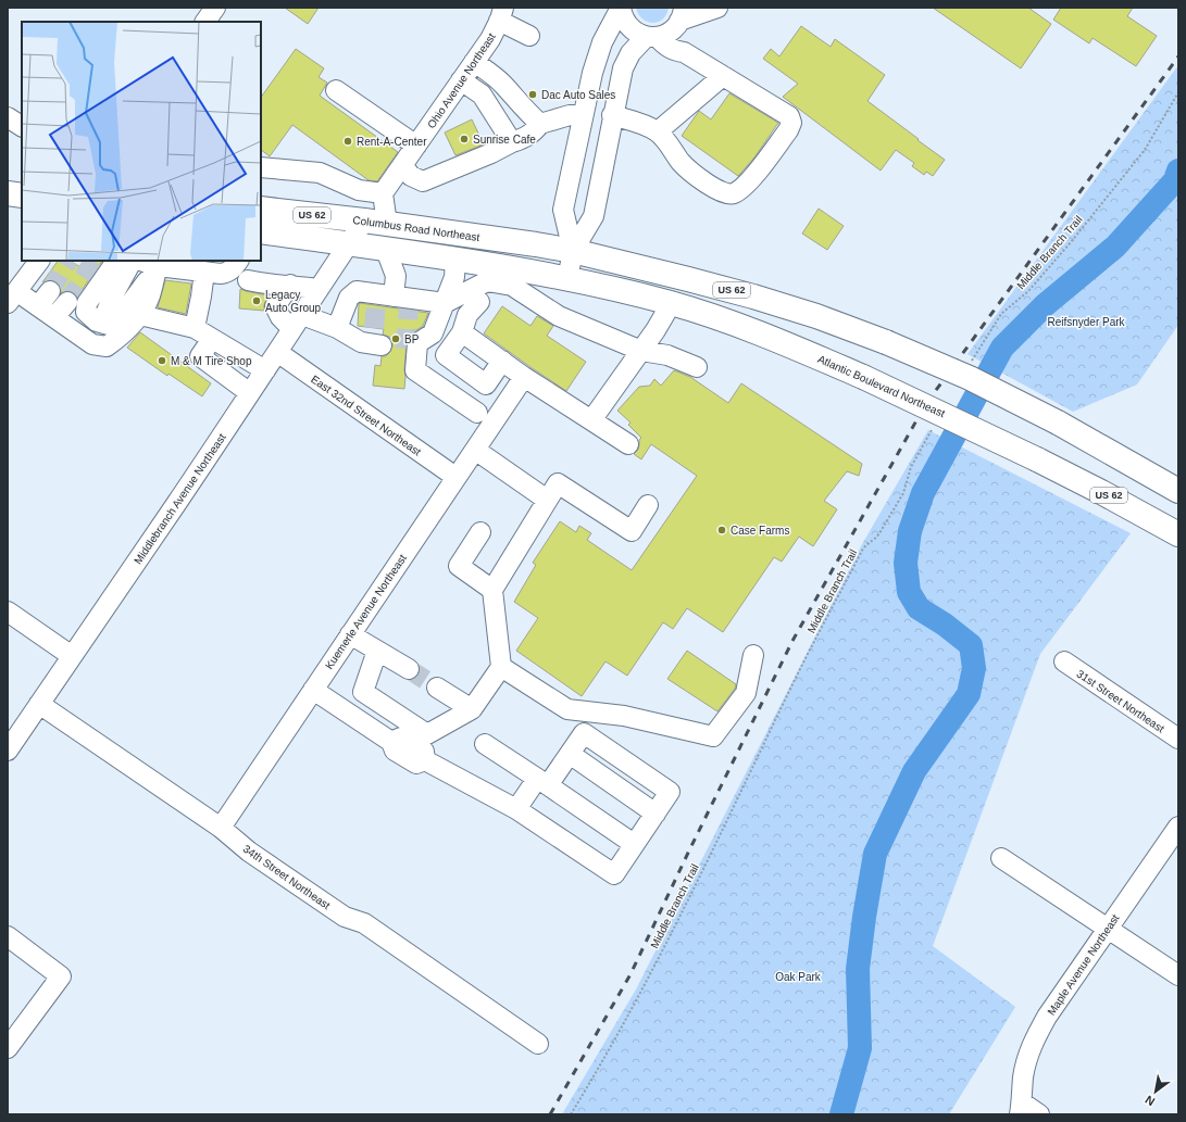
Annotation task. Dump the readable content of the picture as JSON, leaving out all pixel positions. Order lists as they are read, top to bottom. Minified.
{"streets":{"highway":["US 62","Columbus Road Northeast","Atlantic Boulevard Northeast"],"street":["Ohio Avenue Northeast","East 32nd Street Northeast","Middlebranch Avenue Northeast","Kuemerle Avenue Northeast","31st Street Northeast","34th Street Northeast","Maple Avenue Northeast"],"path":["Middle Branch Trail"]},"crossings":[["US 62","Columbus Road Northeast"],["US 62","Atlantic Boulevard Northeast"],["US 62","Middlebranch Avenue Northeast"],["Columbus Road Northeast","Middlebranch Avenue Northeast"],["East 32nd Street Northeast","Middlebranch Avenue Northeast"],["East 32nd Street Northeast","Kuemerle Avenue Northeast"],["Middlebranch Avenue Northeast","34th Street Northeast"],["Kuemerle Avenue Northeast","34th Street Northeast"]],"parks":["Reifsnyder Park","Oak Park"],"places":["Dac Auto Sales","Sunrise Cafe","Rent-A-Center","Legacy Auto Group","BP","M & M Tire Shop","Case Farms"],"north":"bottom left"}
